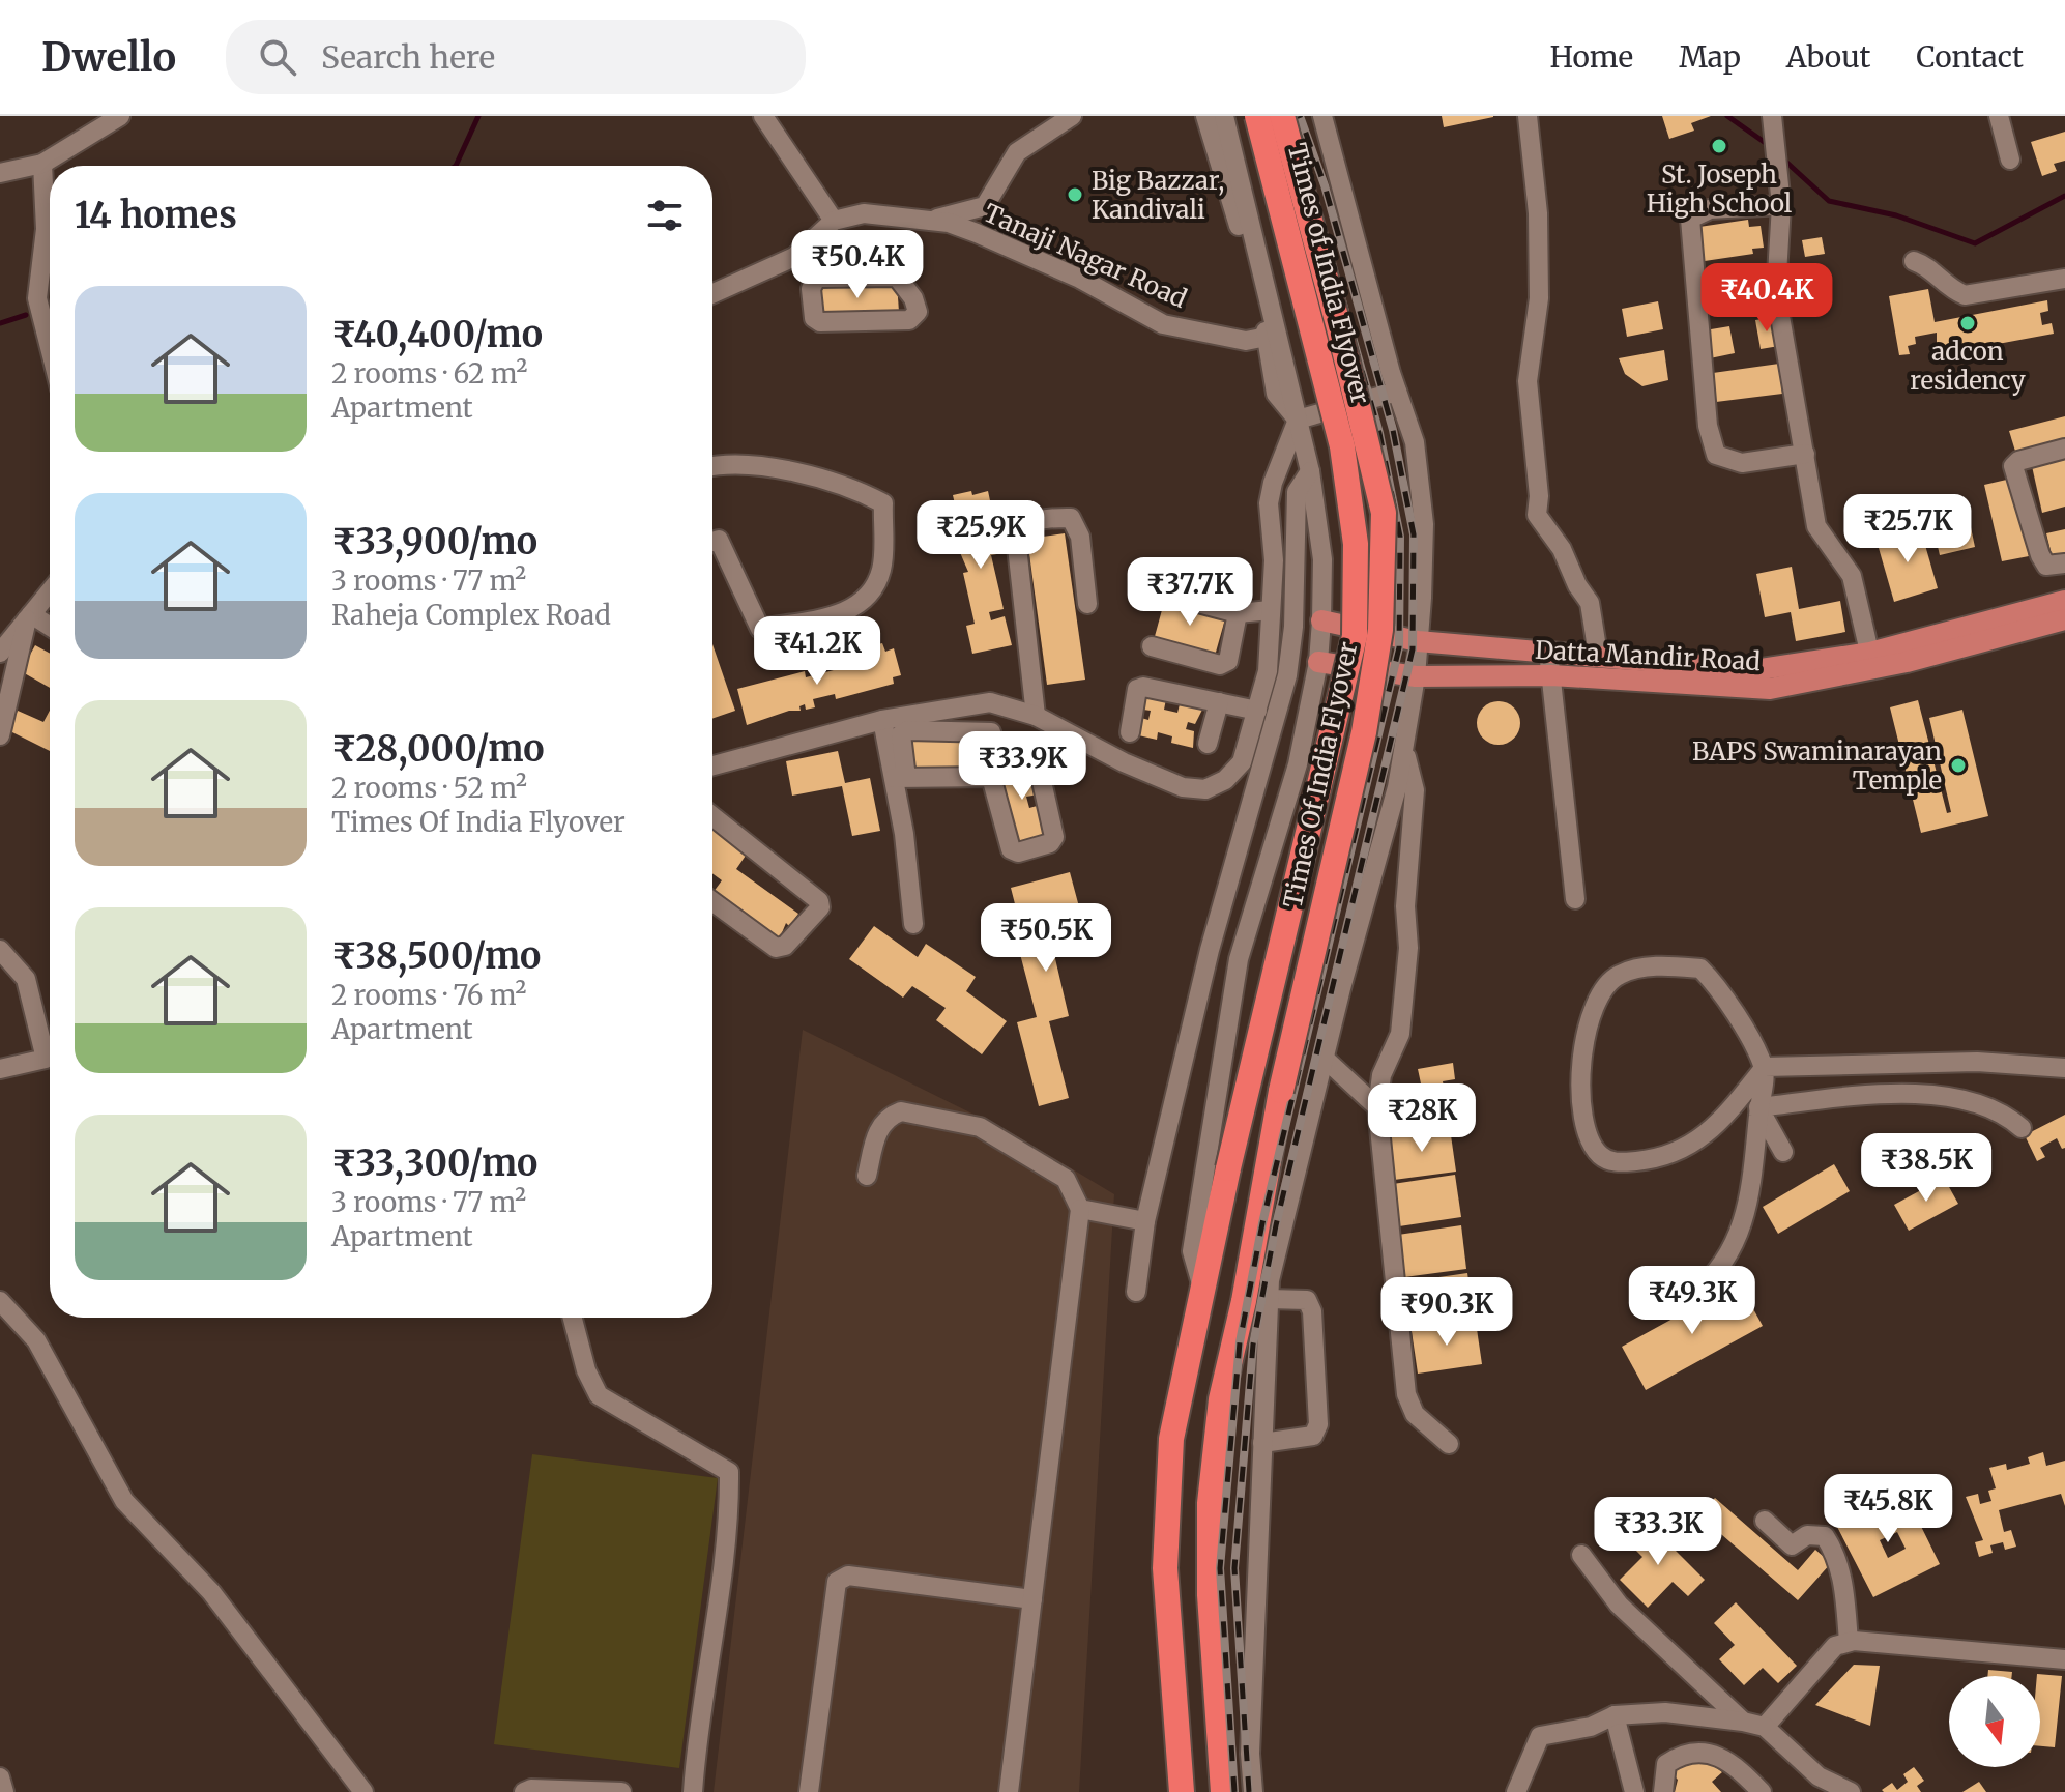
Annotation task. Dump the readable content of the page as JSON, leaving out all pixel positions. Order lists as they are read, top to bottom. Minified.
{"streets":{"highway":["Times of India Flyover","Times Of India Flyover"],"main road":["Datta Mandir Road"],"street":["Tanaji Nagar Road"]},"crossings":[["Times of India Flyover","Times Of India Flyover"]],"places":["St. Joseph High School","Big Bazzar, Kandivali","adcon residency","BAPS Swaminarayan Temple"],"north":"bottom","page":{"header":"Dwello","search":"Search here","nav":["Home","Map","About","Contact"],"heading":"14 homes","price":["₹50.4K","₹40.4K","₹25.7K","₹25.9K","₹37.7K","₹41.2K","₹33.9K","₹50.5K","₹28K","₹38.5K","₹49.3K","₹90.3K","₹45.8K","₹33.3K"],"list":[{"name":"₹40,400/mo","note":"2 rooms · 62 m² · Apartment"},{"name":"₹33,900/mo","note":"3 rooms · 77 m² · Raheja Complex Road"},{"name":"₹28,000/mo","note":"2 rooms · 52 m² · Times Of India Flyover"},{"name":"₹38,500/mo","note":"2 rooms · 76 m² · Apartment"},{"name":"₹33,300/mo","note":"3 rooms · 77 m² · Apartment"}]}}
